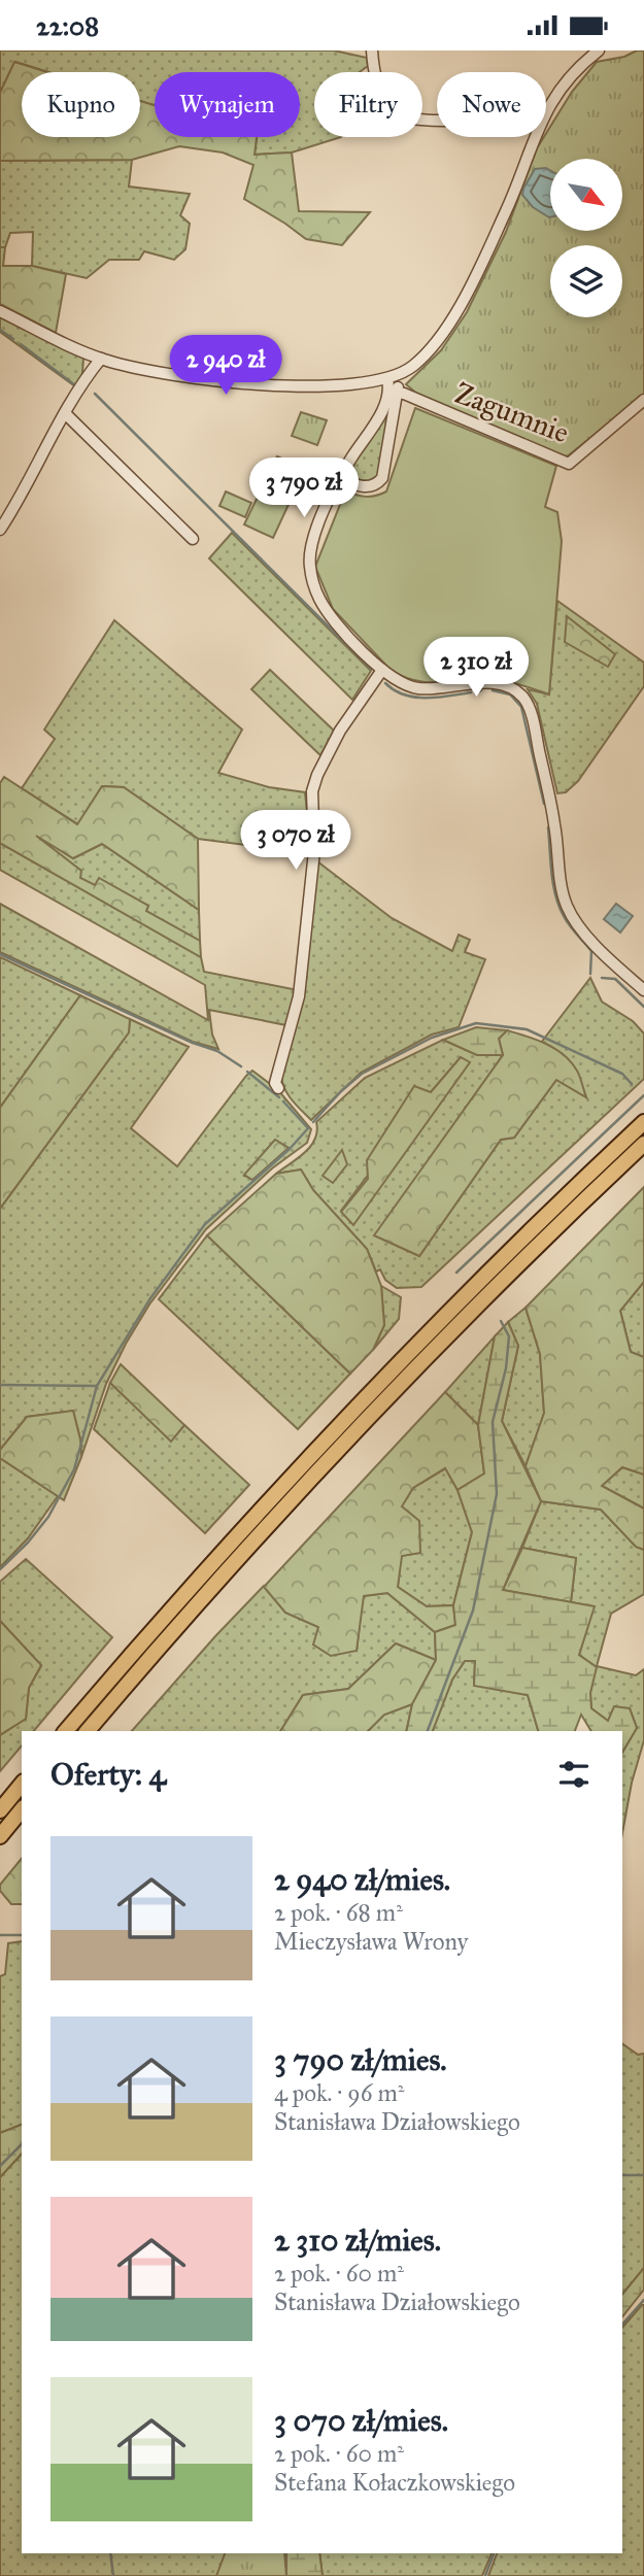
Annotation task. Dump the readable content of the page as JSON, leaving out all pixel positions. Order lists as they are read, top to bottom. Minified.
{"streets":{"street":["Zagumnie"]},"north":"bottom right","page":{"status":"22:08","chip":["Kupno","Wynajem","Filtry","Nowe"],"price":["2 940 zł","3 790 zł","2 310 zł","3 070 zł"],"heading":"Oferty: 4","list":[{"name":"2 940 zł/mies.","note":"2 pok. · 68 m² · Mieczysława Wrony"},{"name":"3 790 zł/mies.","note":"4 pok. · 96 m² · Stanisława Działowskiego"},{"name":"2 310 zł/mies.","note":"2 pok. · 60 m² · Stanisława Działowskiego"},{"name":"3 070 zł/mies.","note":"2 pok. · 60 m² · Stefana Kołaczkowskiego"}]}}
